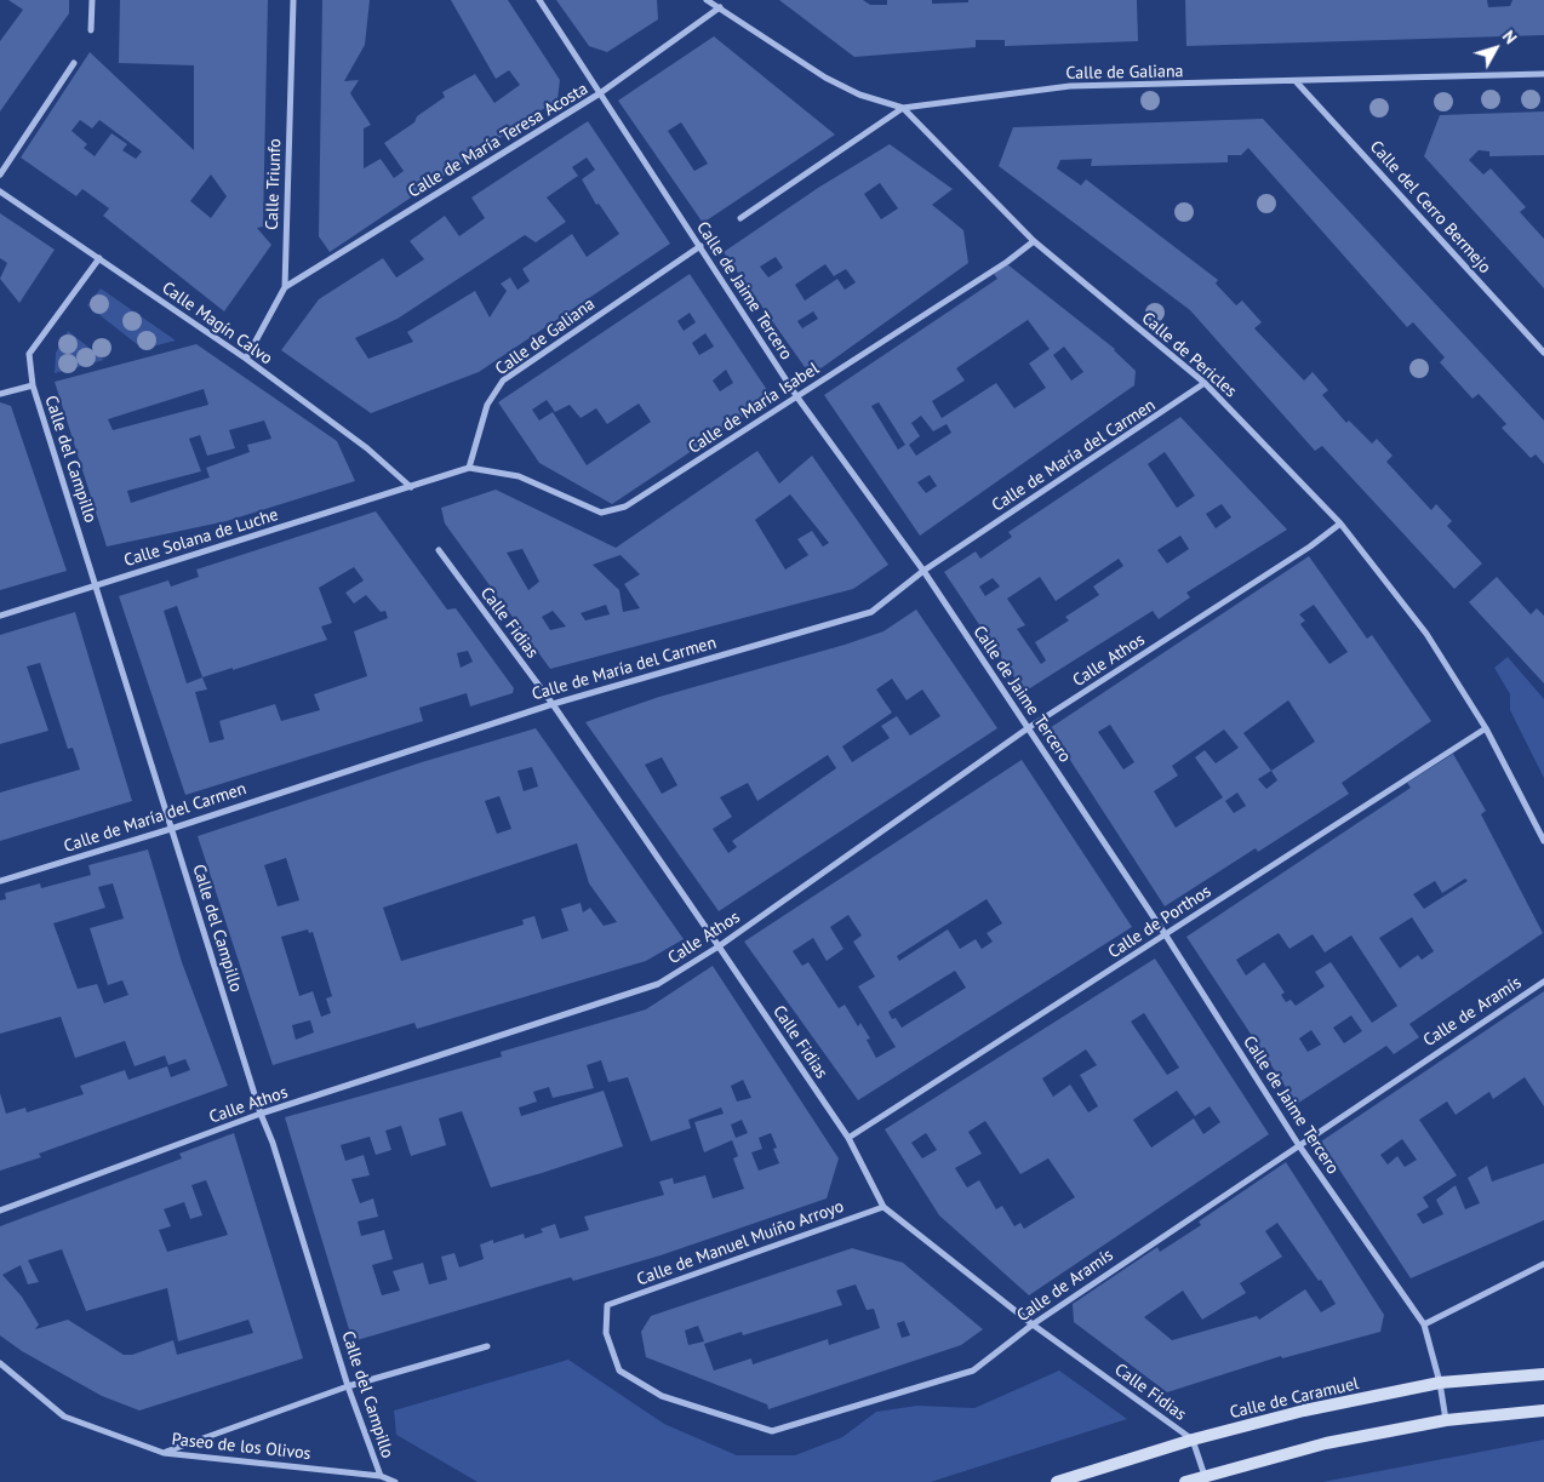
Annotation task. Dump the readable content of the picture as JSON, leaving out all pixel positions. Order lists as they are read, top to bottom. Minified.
{"streets":{"street":["Calle de Galiana","Calle de María Teresa Acosta","Calle Triunfo","Calle del Cerro Bermejo","Calle de Jaime Tercero","Calle Magín Calvo","Calle de Pericles","Calle de María Isabel","Calle de María del Carmen","Calle del Campillo","Calle Solana de Luche","Calle Fidias","Calle Athos","Calle de Porthos","Calle de Aramís","Calle de Manuel Muíño Arroyo","Calle de Caramuel","Paseo de los Olivos"]},"crossings":[["Calle de Galiana","Calle del Cerro Bermejo"],["Calle de Galiana","Calle de Jaime Tercero"],["Calle de Galiana","Calle de Pericles"],["Calle de Galiana","Calle de María Isabel"],["Calle de María Teresa Acosta","Calle Triunfo"],["Calle de María Teresa Acosta","Calle de Jaime Tercero"],["Calle de María Teresa Acosta","Calle de Pericles"],["Calle Triunfo","Calle Magín Calvo"],["Calle de Jaime Tercero","Calle de María Isabel"],["Calle de Jaime Tercero","Calle de María del Carmen"],["Calle de Jaime Tercero","Calle Athos"],["Calle de Jaime Tercero","Calle de Porthos"],["Calle de Jaime Tercero","Calle de Aramís"],["Calle de Jaime Tercero","Calle de Caramuel"],["Calle Magín Calvo","Calle del Campillo"],["Calle Magín Calvo","Calle Solana de Luche"],["Calle de Pericles","Calle de María Isabel"],["Calle de Pericles","Calle de María del Carmen"],["Calle de Pericles","Calle Athos"],["Calle de Pericles","Calle de Porthos"],["Calle de María del Carmen","Calle del Campillo"],["Calle de María del Carmen","Calle Fidias"],["Calle del Campillo","Calle Solana de Luche"],["Calle del Campillo","Calle Athos"],["Calle del Campillo","Paseo de los Olivos"],["Calle Fidias","Calle Athos"],["Calle Fidias","Calle de Porthos"],["Calle Fidias","Calle de Aramís"],["Calle Fidias","Calle de Manuel Muíño Arroyo"],["Calle Fidias","Calle de Caramuel"],["Calle de Aramís","Calle de Manuel Muíño Arroyo"]],"north":"top right"}
